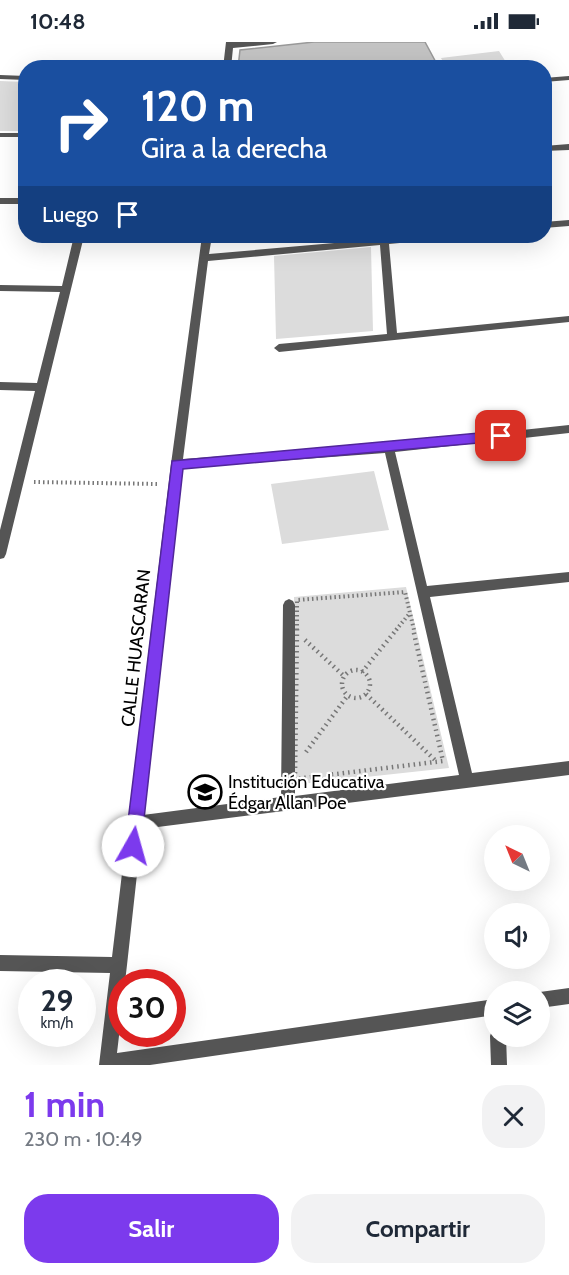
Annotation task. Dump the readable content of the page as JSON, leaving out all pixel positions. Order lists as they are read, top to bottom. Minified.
{"streets":{"street":["CALLE HUASCARAN"]},"places":{"school or university":["Institución Educativa Édgar Allan Poe"]},"north":"top left","page":{"status":"10:48","turn":["120 m","Gira a la derecha"],"then":"Luego","speed":"29 km/h","limit":"30","heading":["1 min","230 m · 10:49"],"buttons":["Salir","Compartir"]}}
